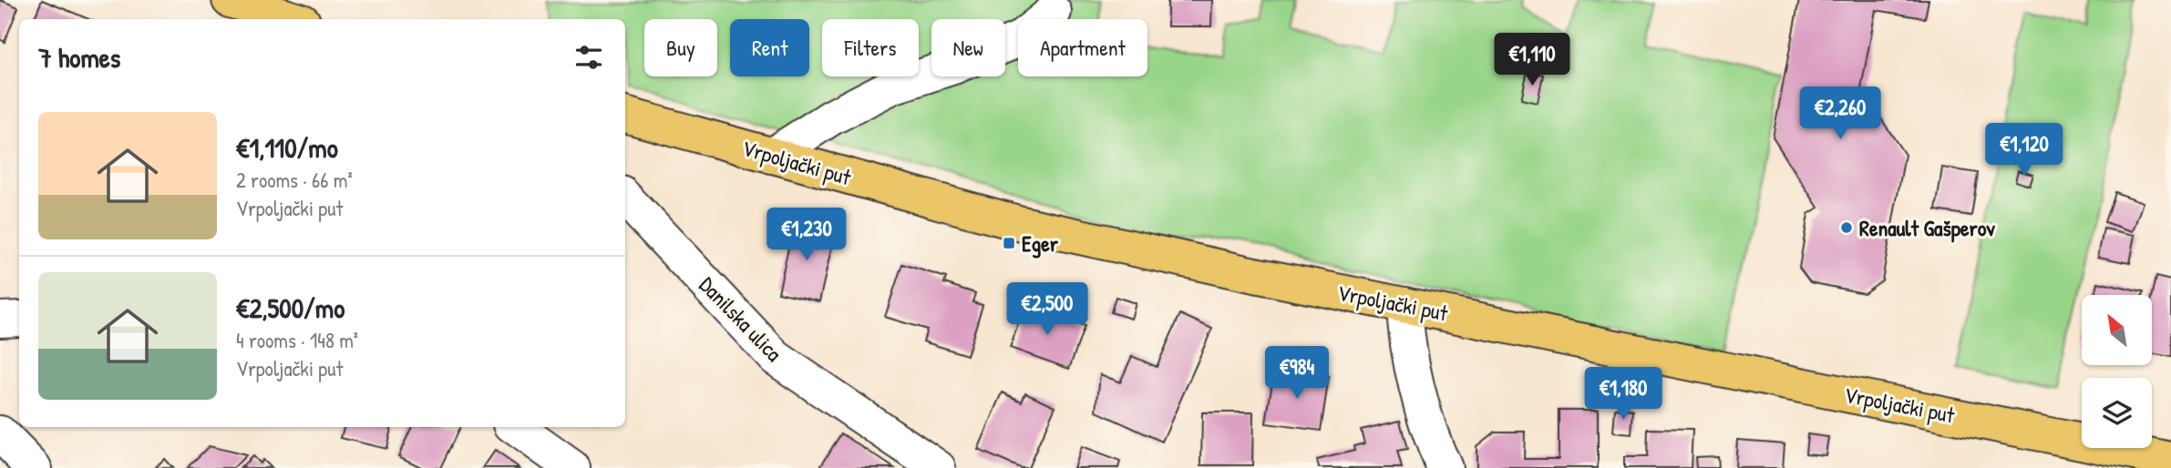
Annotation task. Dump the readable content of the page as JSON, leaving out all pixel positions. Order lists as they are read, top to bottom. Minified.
{"streets":{"main road":["Vrpoljački put"],"street":["Danilska ulica"]},"places":{"other":["Renault Gašperov"],"transit":["Eger"]},"north":"top left","page":{"chip":["Buy","Rent","Filters","New","Apartment"],"heading":"7 homes","price":["€1,110","€2,260","€1,120","€1,230","€2,500","€984","€1,180"],"list":[{"name":"€1,110/mo","note":"2 rooms · 66 m² · Vrpoljački put"},{"name":"€2,500/mo","note":"4 rooms · 148 m² · Vrpoljački put"}]}}
